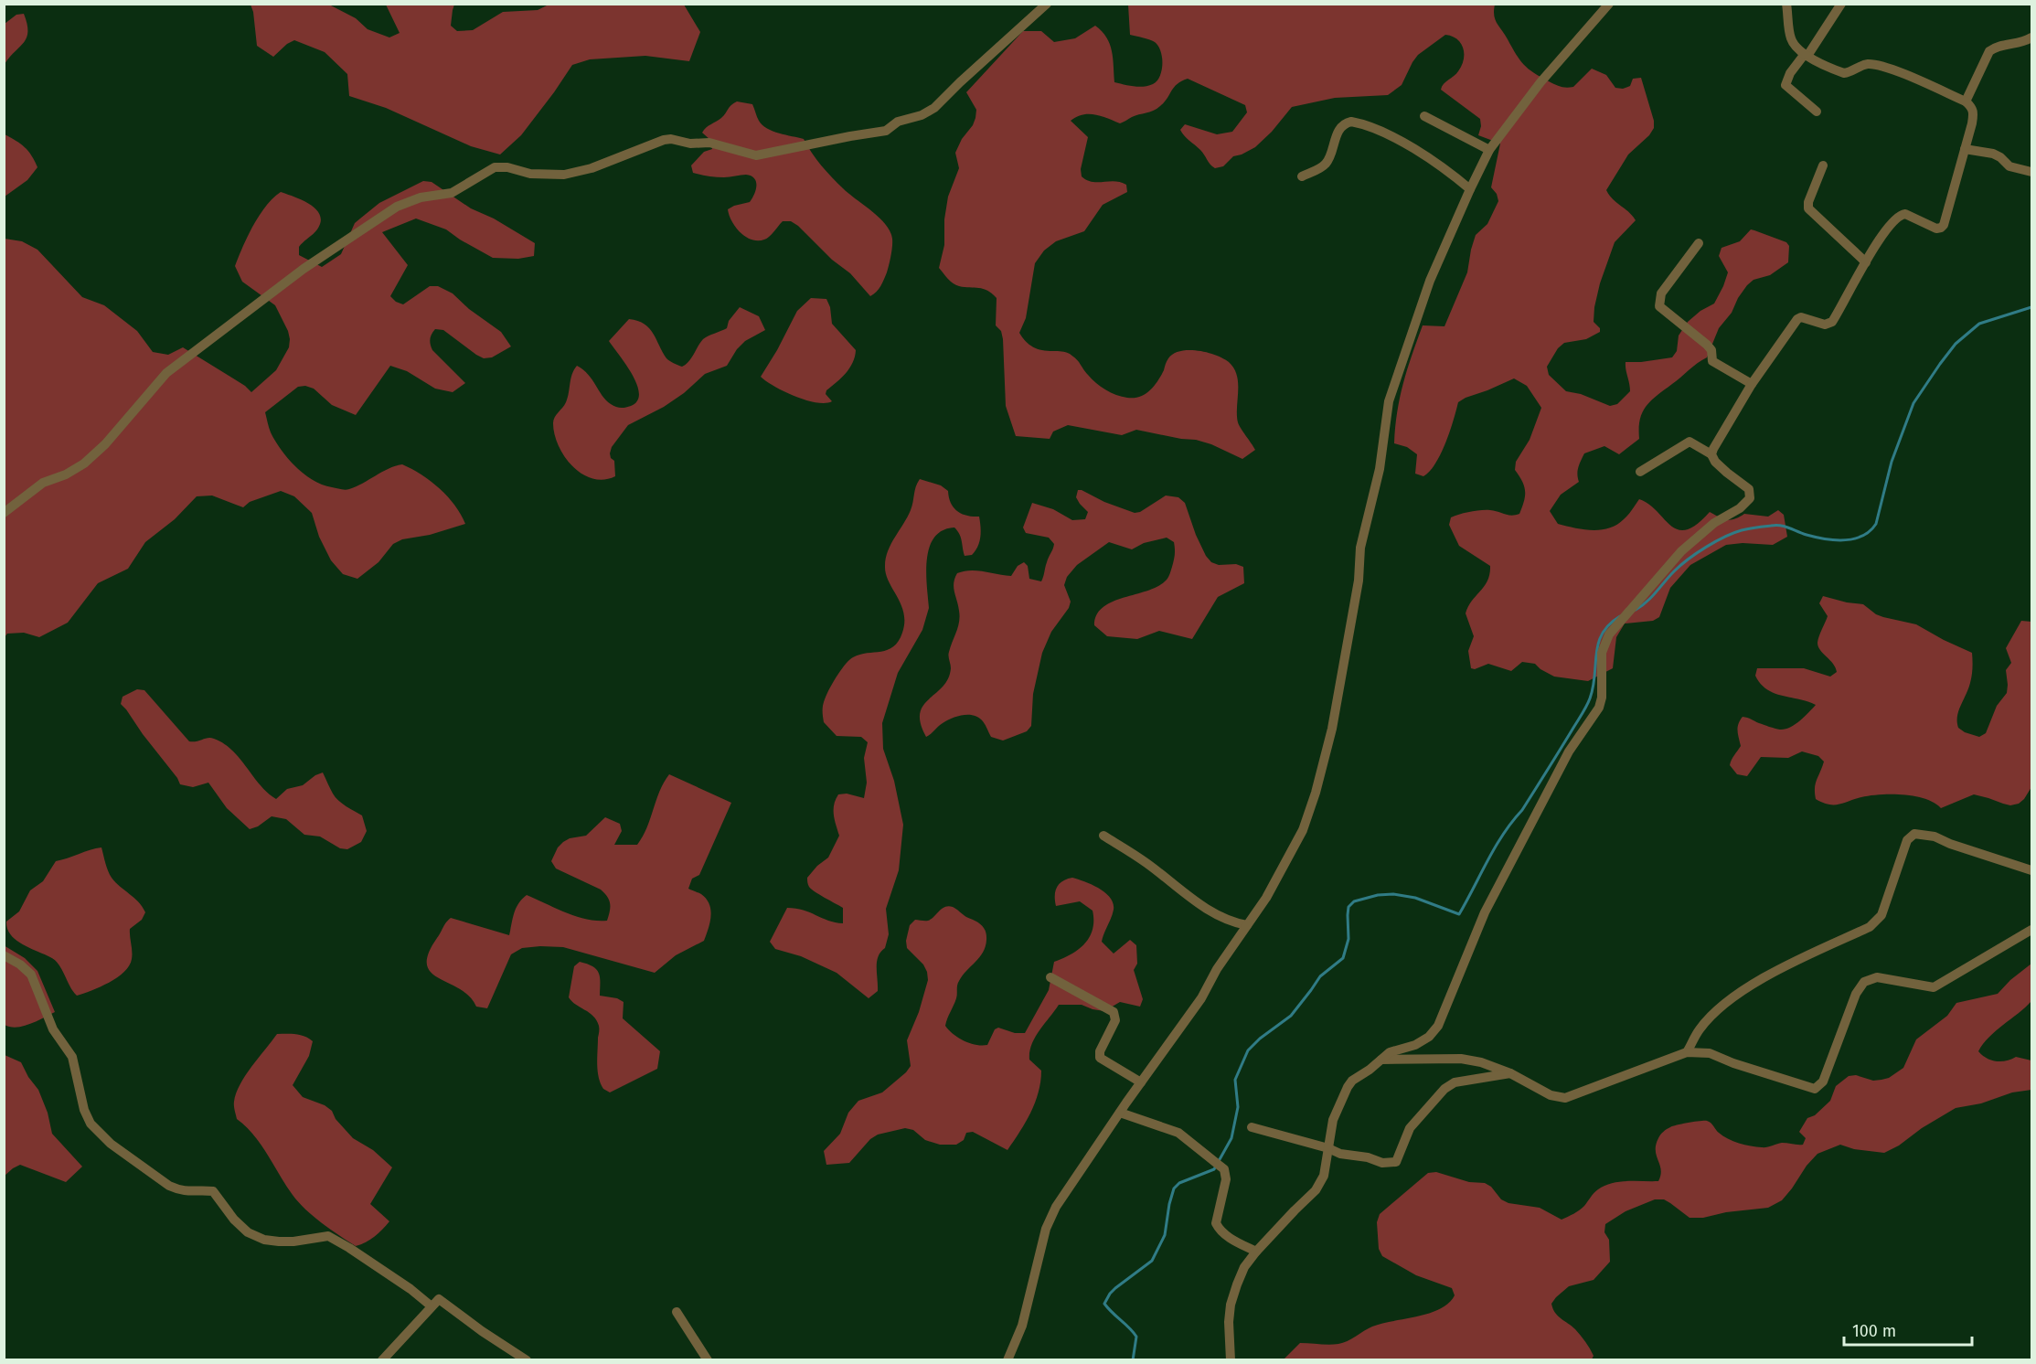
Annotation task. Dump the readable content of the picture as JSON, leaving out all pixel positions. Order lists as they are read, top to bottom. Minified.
{"scale_bar":"100 m"}
